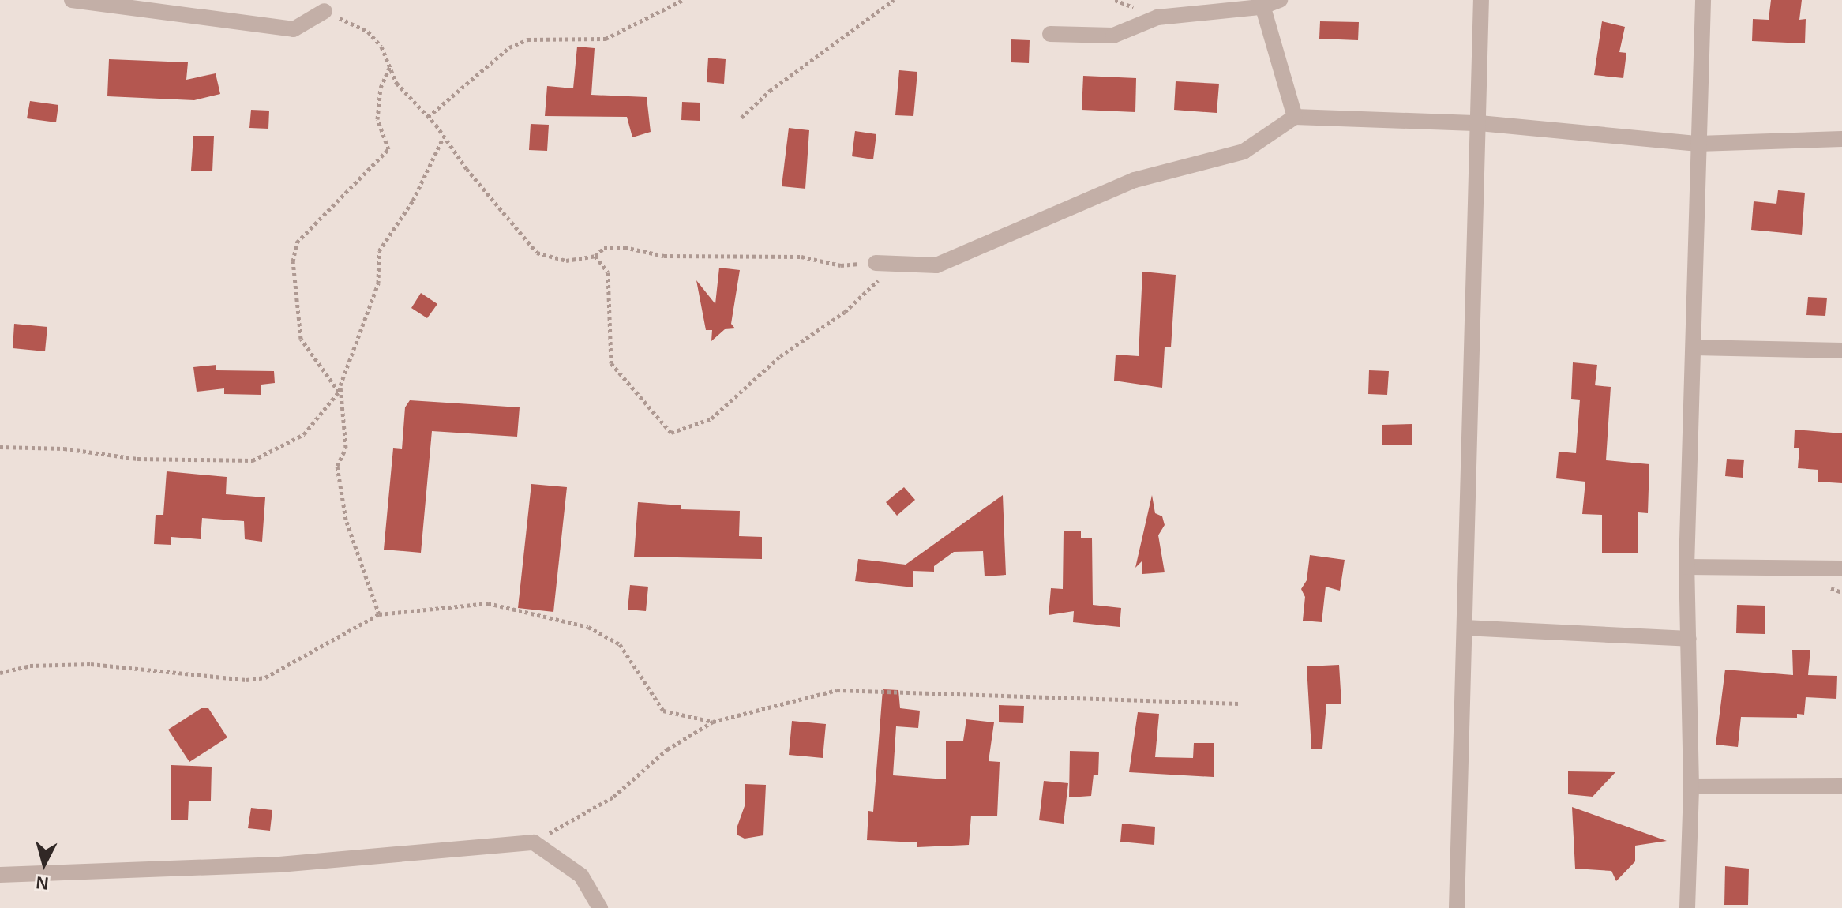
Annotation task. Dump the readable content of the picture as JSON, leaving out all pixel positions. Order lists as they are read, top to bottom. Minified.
{"north":"bottom"}
